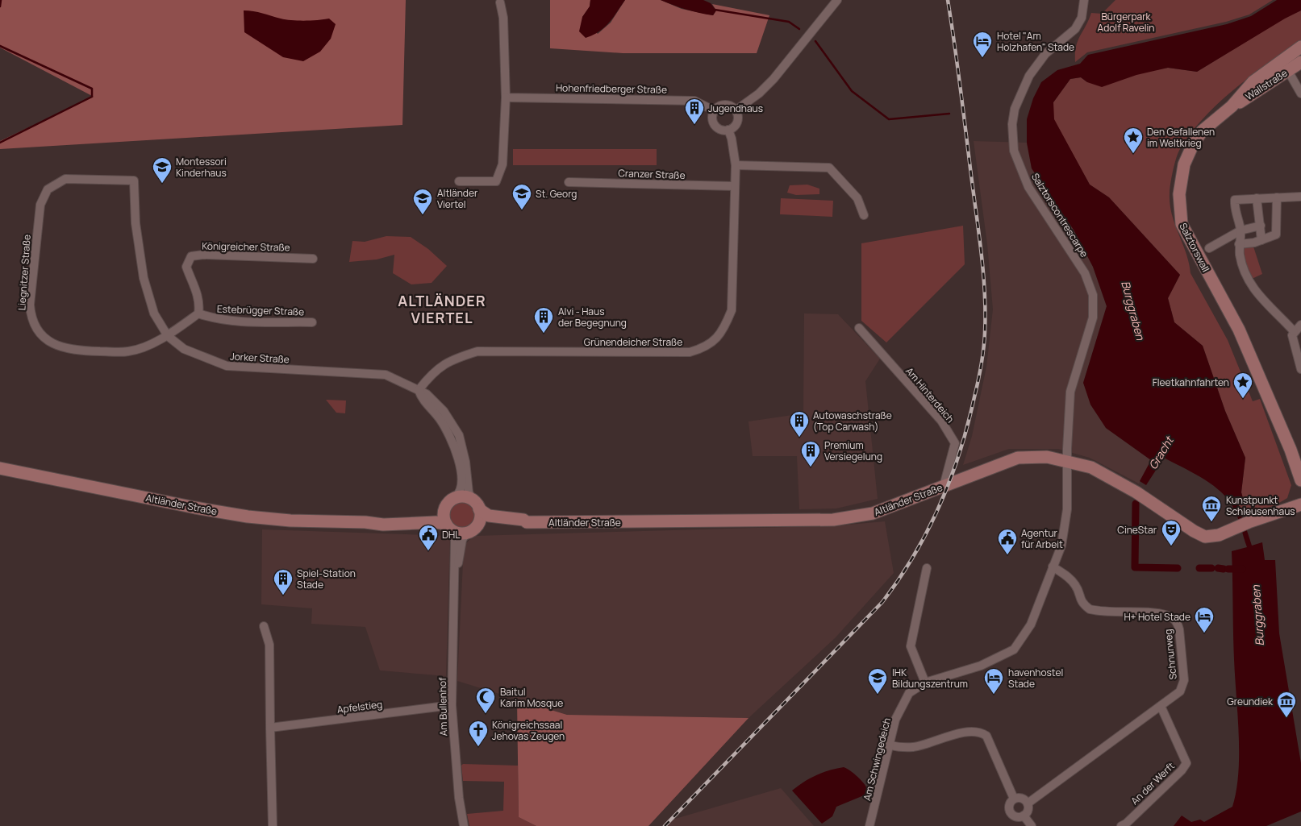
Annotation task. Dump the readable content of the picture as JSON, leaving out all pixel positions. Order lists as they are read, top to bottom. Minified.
{"streets":{"main road":["Wallstraße","Salztorswall","Altländer Straße"],"street":["Hohenfriedberger Straße","Cranzer Straße","Salztorscontrescarpe","Königreicher Straße","Liegnitzer Straße","Estebrügger Straße","Grünendeicher Straße","Jorker Straße","Am Hinterdeich","Schnurweg","Apfelstieg","Am Bullenhof","Am Schwingedeich","An der Werft"]},"crossings":[["Wallstraße","Salztorswall"],["Hohenfriedberger Straße","Grünendeicher Straße"],["Cranzer Straße","Grünendeicher Straße"],["Salztorscontrescarpe","Altländer Straße"],["Salztorscontrescarpe","Am Schwingedeich"],["Königreicher Straße","Estebrügger Straße"],["Liegnitzer Straße","Jorker Straße"],["Grünendeicher Straße","Jorker Straße"],["Jorker Straße","Altländer Straße"],["Jorker Straße","Am Bullenhof"],["Am Hinterdeich","Altländer Straße"],["Altländer Straße","Am Bullenhof"],["Altländer Straße","Am Schwingedeich"],["Schnurweg","Am Schwingedeich"],["Schnurweg","An der Werft"],["Apfelstieg","Am Bullenhof"]],"districts":["ALTLÄNDER VIERTEL"],"water":["Burggraben","Gracht"],"parks":["Bürgerpark Adolf Ravelin"],"places":{"hotel":["Hotel \"Am Holzhafen\" Stade","H+ Hotel Stade","havenhostel Stade"],"building":["Jugendhaus","Alvi - Haus der Begegnung","Autowaschstraße (Top Carwash)","Premium Versiegelung","Spiel-Station Stade"],"place":["Den Gefallenen im Weltkrieg","Fleetkahnfahrten"],"school or university":["Montessori Kinderhaus","St. Georg","Altländer Viertel","IHK Bildungszentrum"],"museum":["Kunstpunkt Schleusenhaus","Greundiek"],"theatre":["CineStar"],"public building":["DHL","Agentur für Arbeit"],"mosque":["Baitul Karim Mosque"],"church":["Königreichssaal Jehovas Zeugen"]}}
